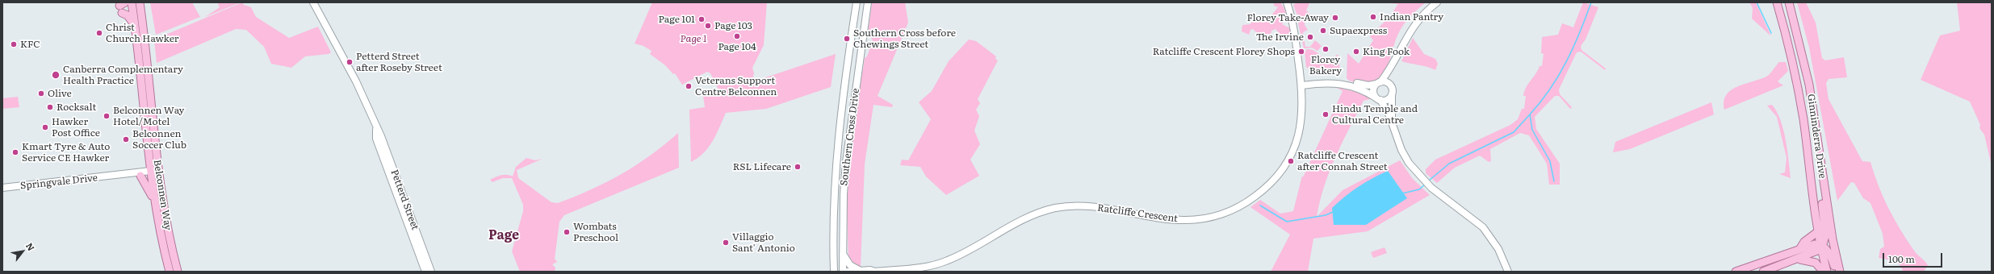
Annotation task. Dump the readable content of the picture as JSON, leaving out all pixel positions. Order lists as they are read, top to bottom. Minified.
{"streets":{"main road":["Ginninderra Drive","Belconnen Way"],"street":["Southern Cross Drive","Springvale Drive","Petterd Street","Ratcliffe Crescent"]},"crossings":[["Springvale Drive","Belconnen Way"]],"districts":["Page"],"parks":["Page 1"],"places":["Indian Pantry","Florey Take-Away","Page 101","Page 103","Supaexpress","Christ Church Hawker","Page 104","The Irvine","Southern Cross before Chewings Street","KFC","Florey Bakery","Ratcliffe Crescent Florey Shops","King Fook","Petterd Street after Roseby Street","Canberra Complementary Health Practice","Veterans Support Centre Belconnen","Olive","Rocksalt","Hindu Temple and Cultural Centre","Belconnen Way Hotel/Motel","Hawker Post Office","Belconnen Soccer Club","Kmart Tyre & Auto Service CE Hawker","Ratcliffe Crescent after Connah Street","RSL Lifecare","Wombats Preschool","Villaggio Sant' Antonio"],"scale_bar":"100 m","north":"top right"}
